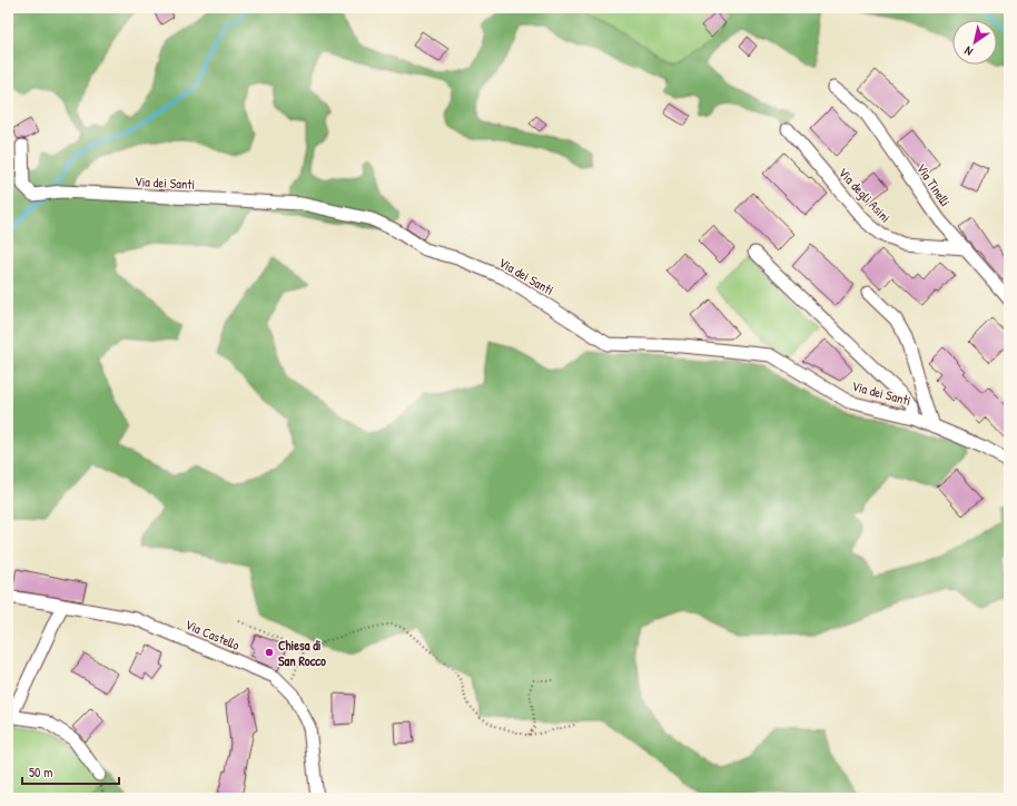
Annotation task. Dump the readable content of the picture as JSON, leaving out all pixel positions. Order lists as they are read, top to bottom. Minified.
{"streets":{"street":["Via dei Santi","Via Tinelli","Via degli Asini","Via Castello"]},"crossings":[["Via Tinelli","Via degli Asini"]],"places":["Chiesa di San Rocco"],"scale_bar":"50 m","north":"bottom left"}
